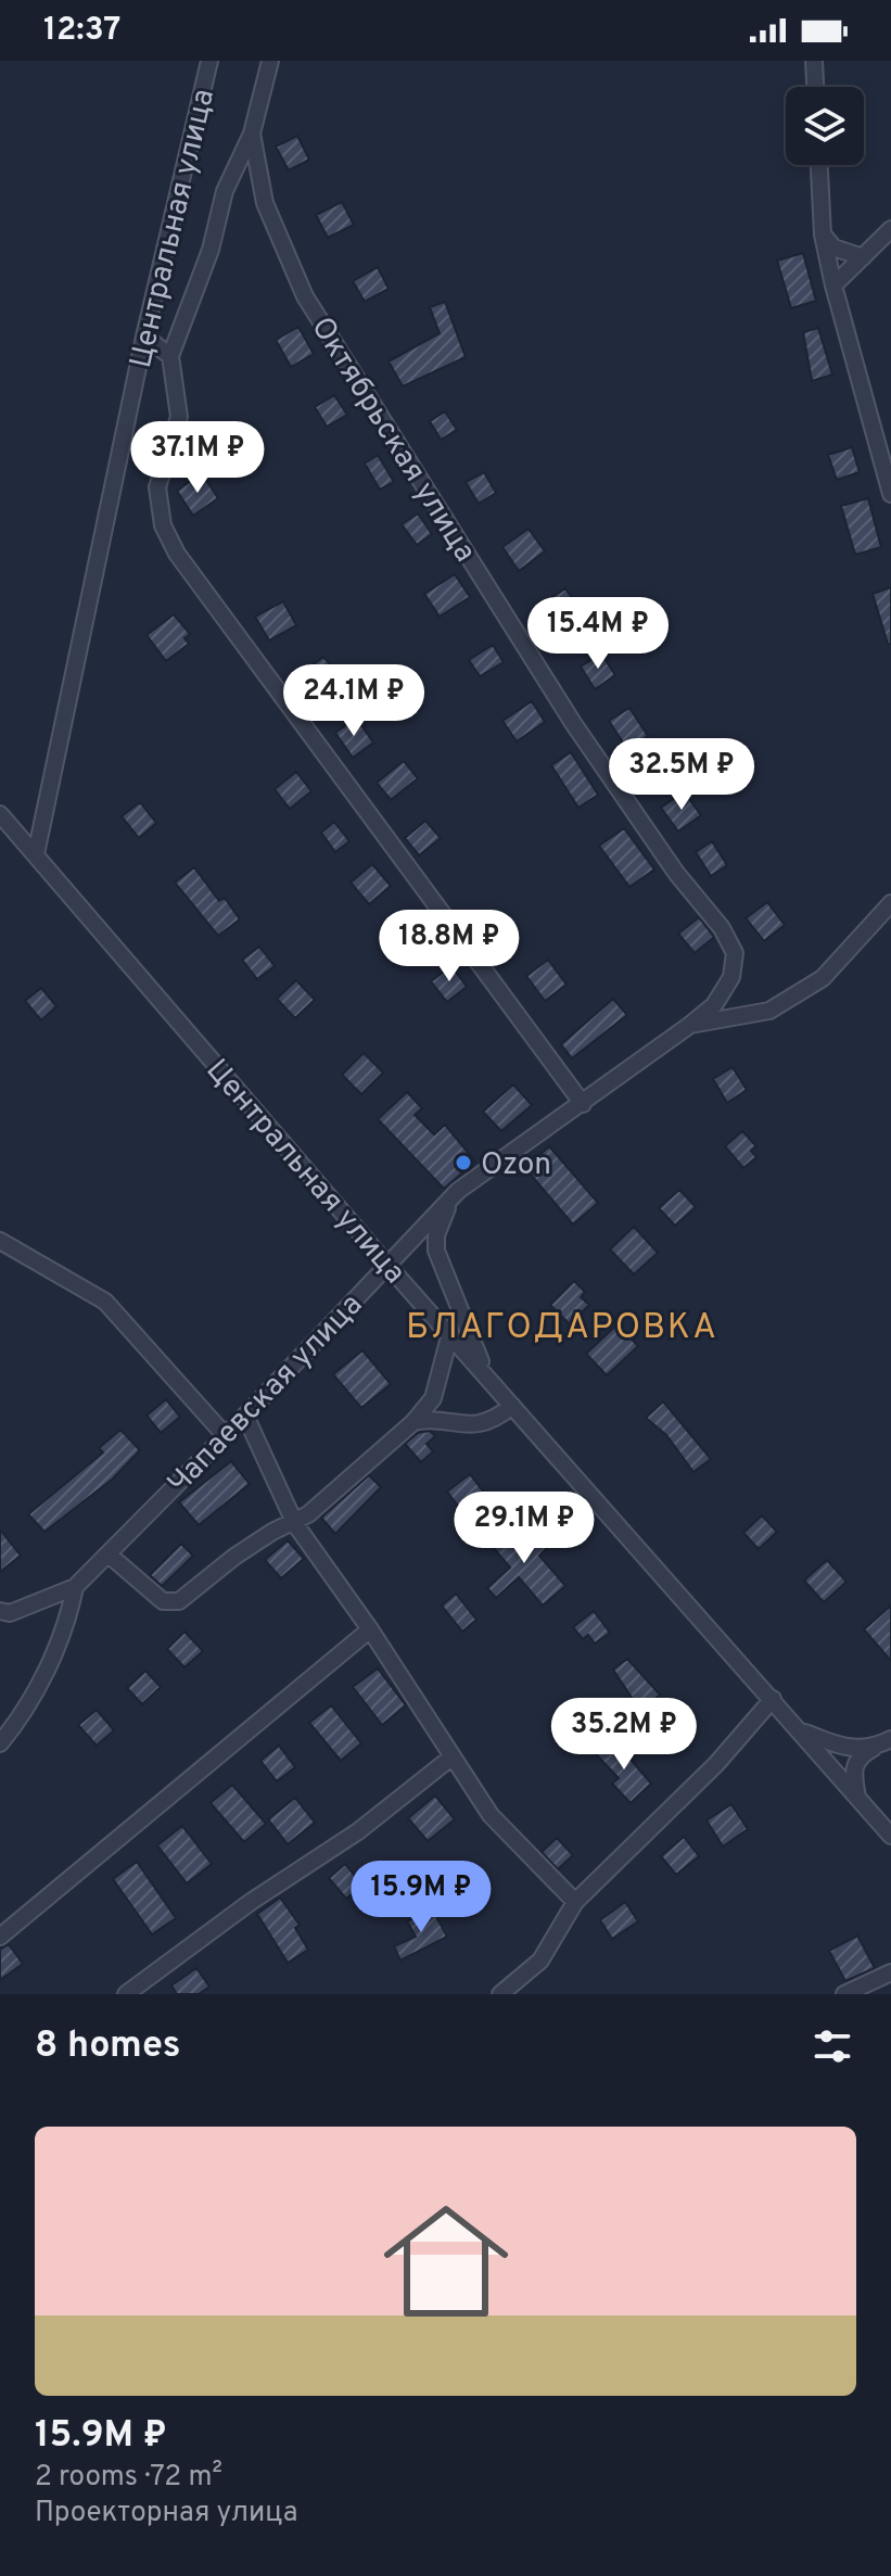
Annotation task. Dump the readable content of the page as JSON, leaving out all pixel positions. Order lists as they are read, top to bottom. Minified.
{"streets":{"street":["Центральная улица","Октябрьская улица","Чапаевская улица"]},"crossings":[["Центральная улица","Чапаевская улица"],["Октябрьская улица","Чапаевская улица"]],"districts":["БЛАГОДАРОВКА"],"places":["Ozon"],"page":{"status":"12:37","price":["37.1M ₽","15.4M ₽","24.1M ₽","32.5M ₽","18.8M ₽","29.1M ₽","35.2M ₽","15.9M ₽"],"heading":"8 homes","list":[{"name":"15.9M ₽","note":"2 rooms · 72 m² · Проекторная улица"}]}}
